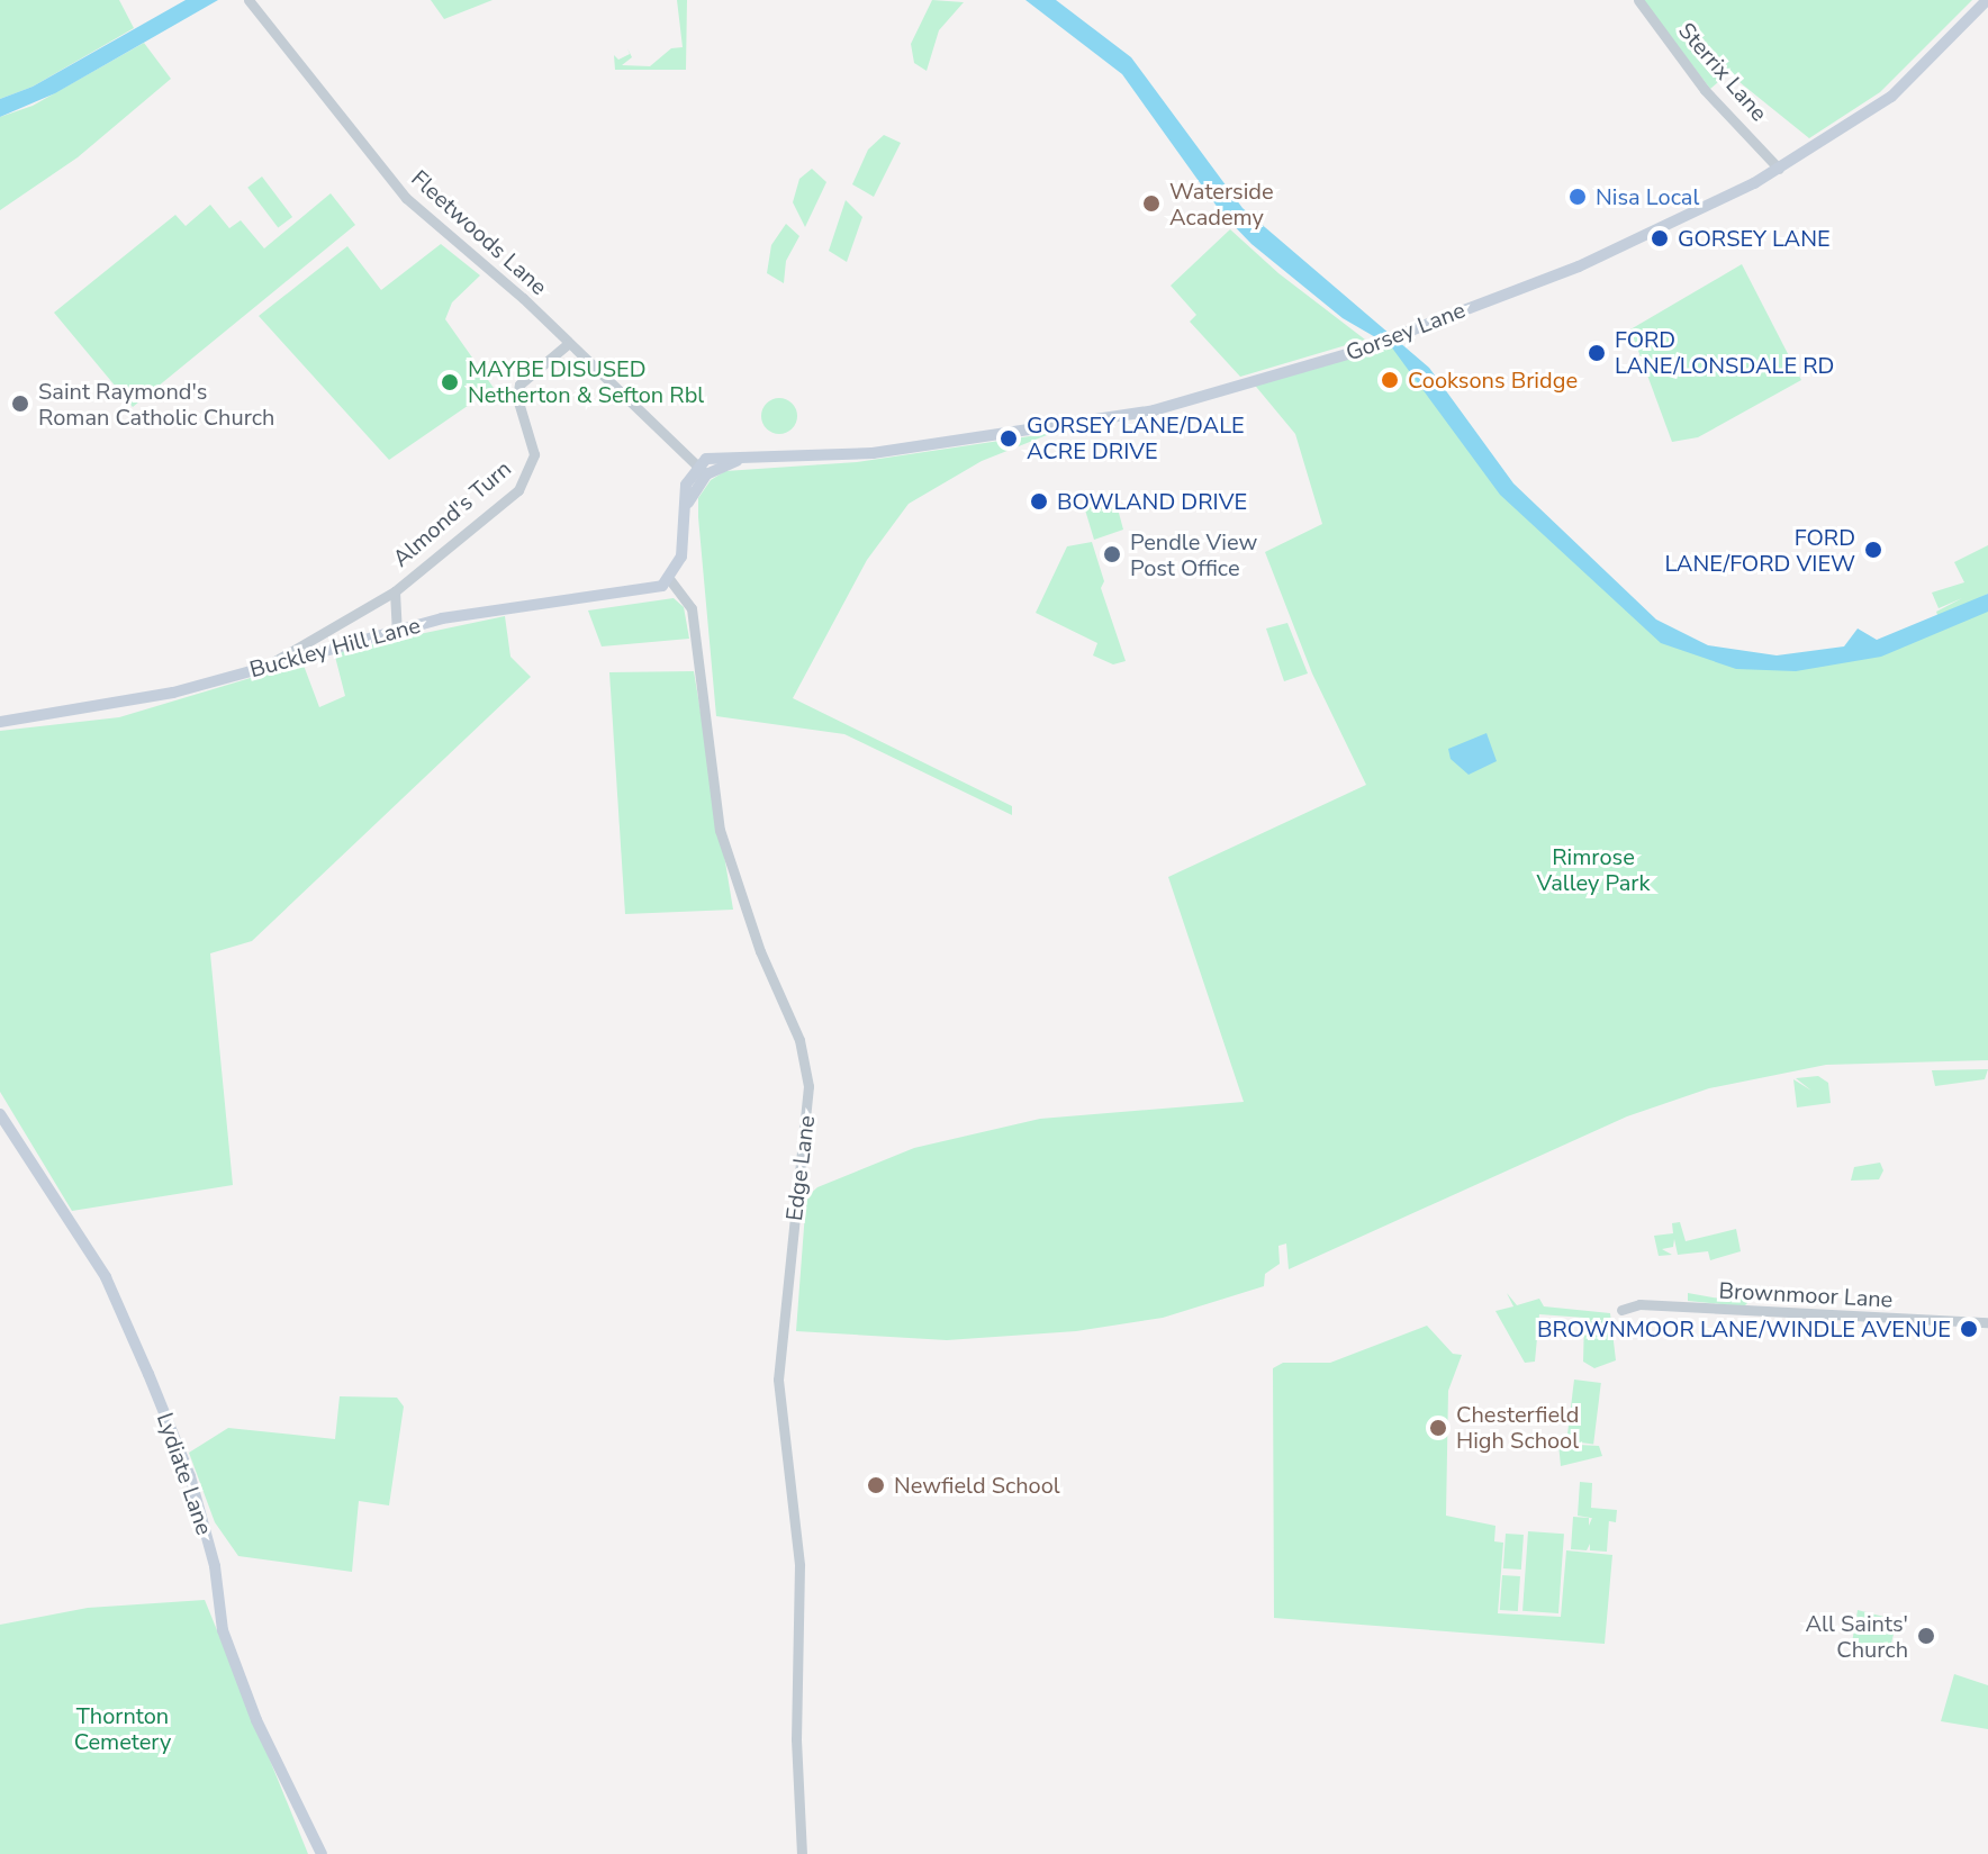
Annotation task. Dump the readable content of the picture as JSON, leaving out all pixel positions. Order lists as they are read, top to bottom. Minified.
{"streets":{"main road":["Gorsey Lane","Buckley Hill Lane","Lydiate Lane"],"street":["Sterrix Lane","Fleetwoods Lane","Almond's Turn","Edge Lane","Brownmoor Lane"]},"crossings":[["Sterrix Lane","Gorsey Lane"],["Fleetwoods Lane","Gorsey Lane"],["Fleetwoods Lane","Almond's Turn"],["Almond's Turn","Buckley Hill Lane"],["Buckley Hill Lane","Edge Lane"]],"parks":["Rimrose Valley Park","Thornton Cemetery"],"places":["Nisa Local","Waterside Academy","GORSEY LANE","FORD LANE/LONSDALE RD","Cooksons Bridge","MAYBE DISUSED Netherton & Sefton Rbl","Saint Raymond's Roman Catholic Church","GORSEY LANE/DALE ACRE DRIVE","BOWLAND DRIVE","FORD LANE/FORD VIEW","Pendle View Post Office","BROWNMOOR LANE/WINDLE AVENUE","Chesterfield High School","Newfield School","All Saints' Church"]}
